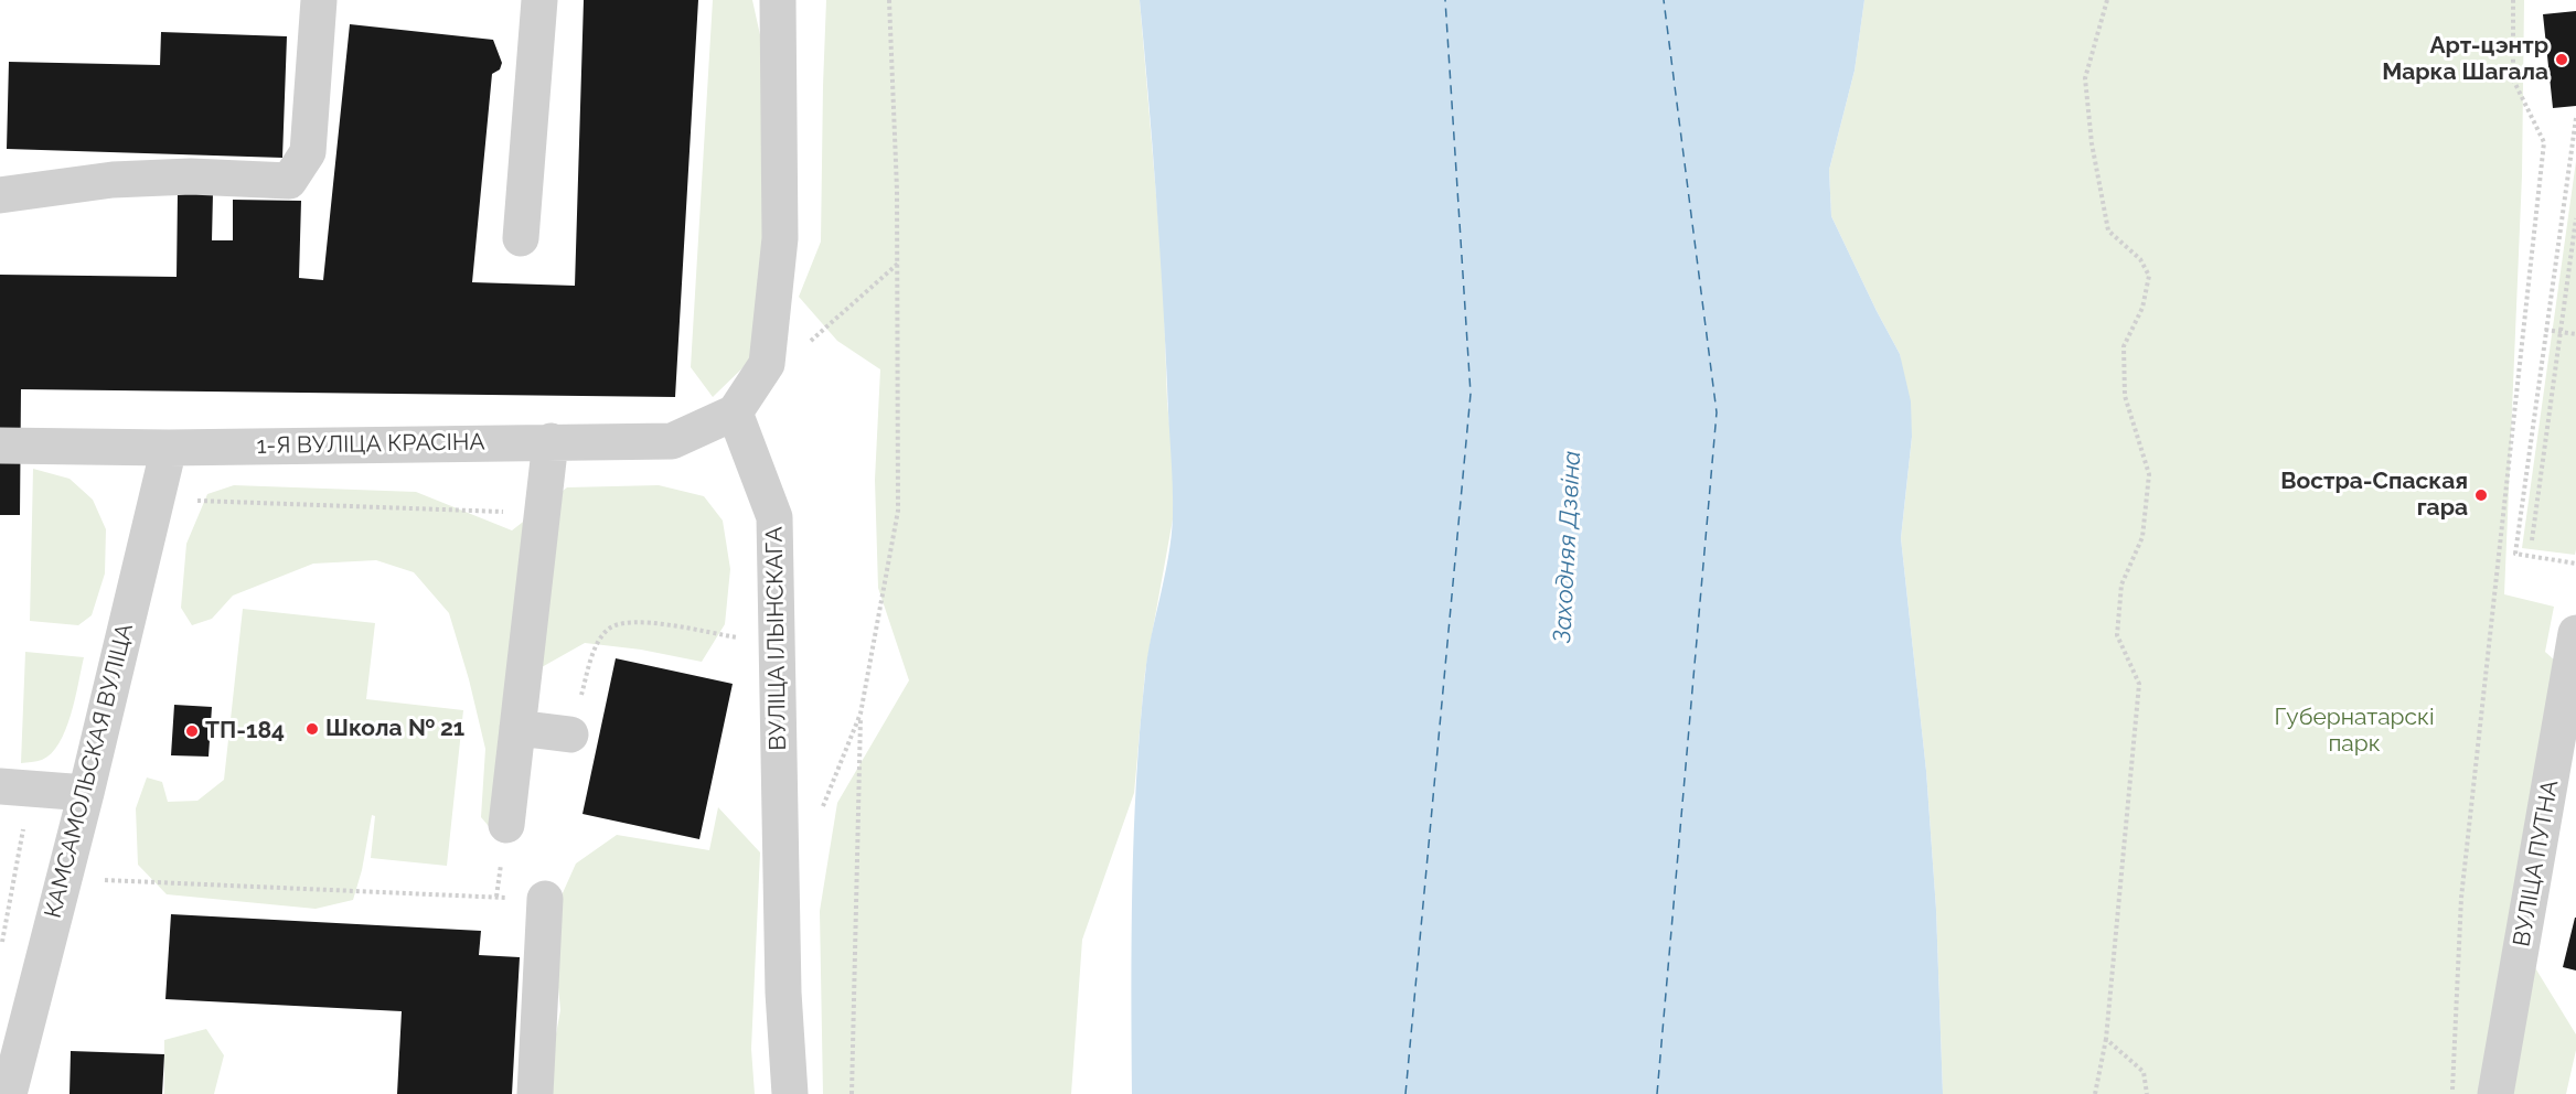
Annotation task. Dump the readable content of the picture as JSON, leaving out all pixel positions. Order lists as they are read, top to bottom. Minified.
{"streets":{"street":["1-Я ВУЛІЦА КРАСІНА","ВУЛІЦА ІЛЬІНСКАГА","КАМСАМОЛЬСКАЯ ВУЛІЦА","ВУЛІЦА ПУТНА"]},"crossings":[["1-Я ВУЛІЦА КРАСІНА","ВУЛІЦА ІЛЬІНСКАГА"],["1-Я ВУЛІЦА КРАСІНА","КАМСАМОЛЬСКАЯ ВУЛІЦА"]],"water":["Заходняя Дзвіна"],"parks":["Губернатарскі парк"],"places":["Арт-цэнтр Марка Шагала","Востра-Спаская гара","Школа № 21","ТП-184"]}
